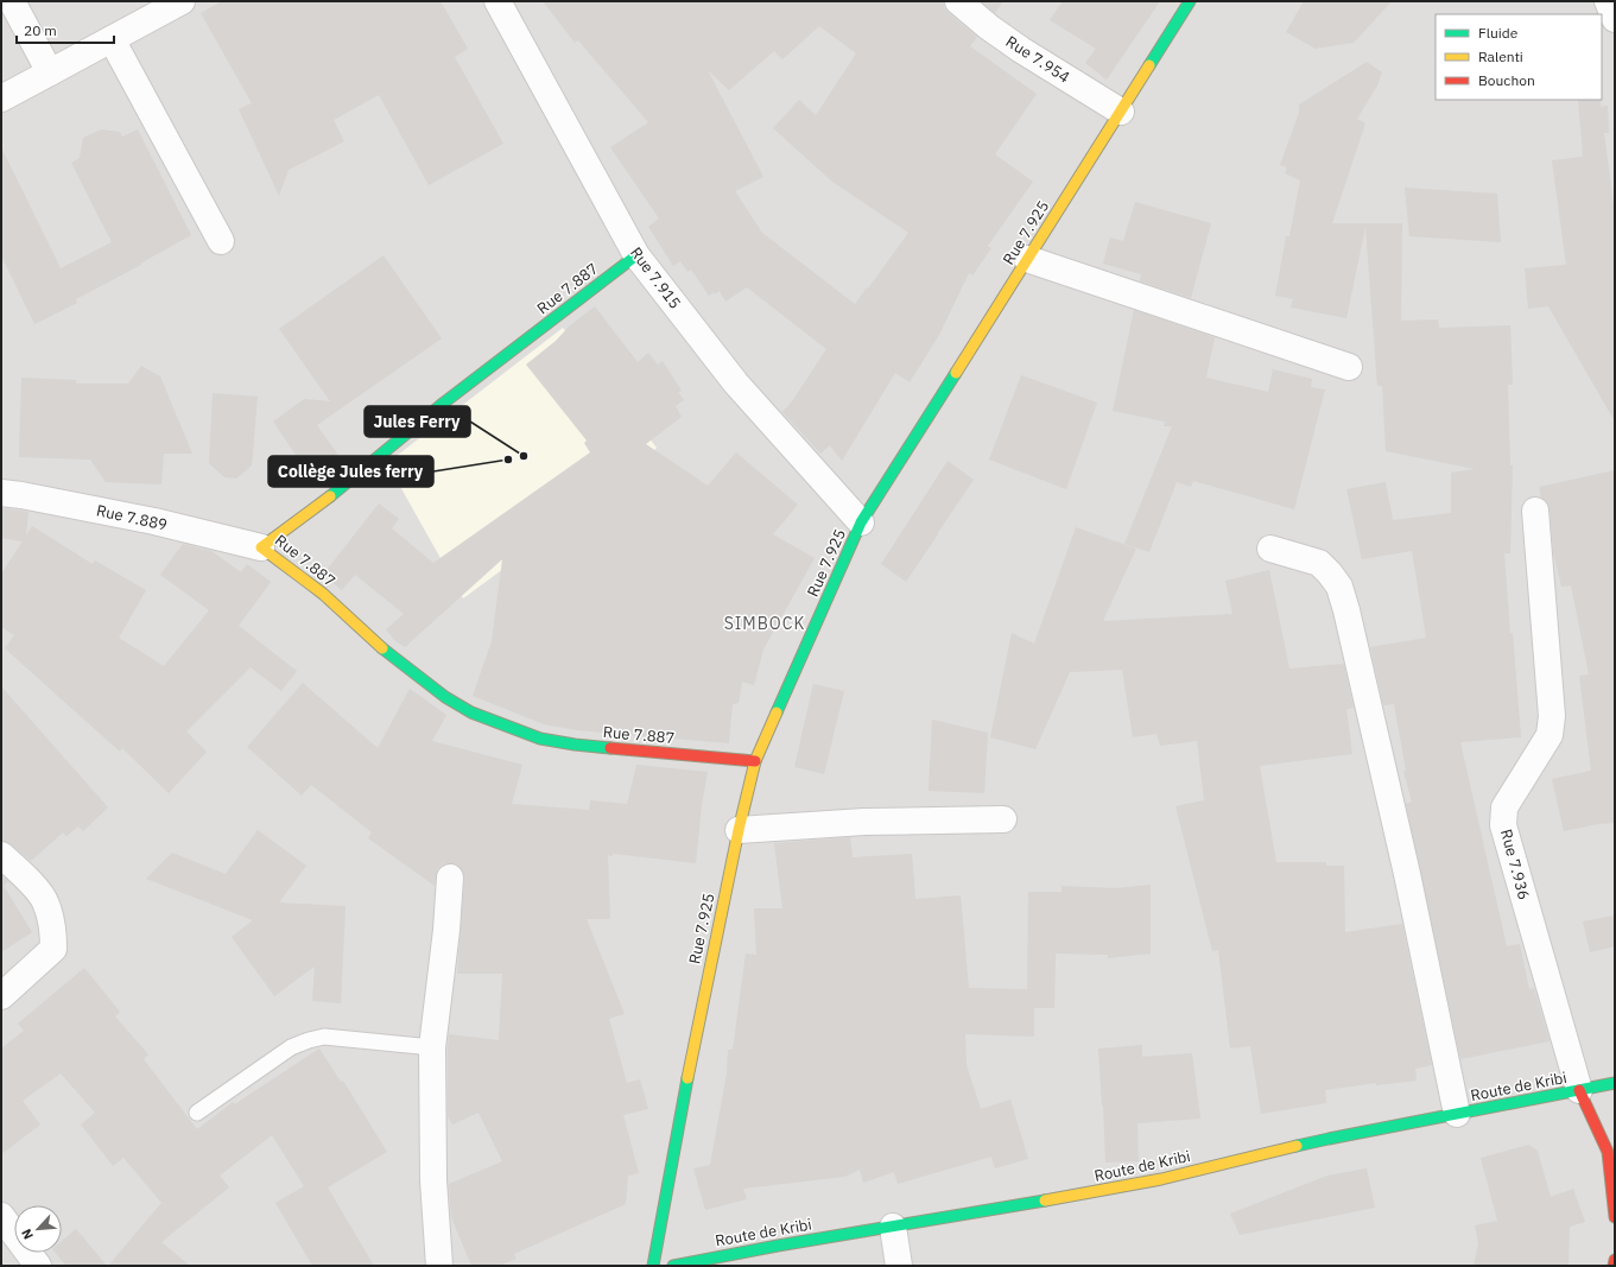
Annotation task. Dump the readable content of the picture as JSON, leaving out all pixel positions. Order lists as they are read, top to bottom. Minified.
{"streets":{"street":["Rue 7.954","Rue 7.925","Rue 7.915","Rue 7.887","Rue 7.889","Rue 7.936","Route de Kribi"]},"crossings":[["Rue 7.954","Rue 7.925"],["Rue 7.925","Rue 7.915"],["Rue 7.925","Rue 7.887"],["Rue 7.915","Rue 7.887"],["Rue 7.887","Rue 7.889"],["Rue 7.936","Route de Kribi"]],"districts":["SIMBOCK"],"places":["Jules Ferry","Collège Jules ferry"],"legend":["Fluide","Ralenti","Bouchon"],"scale_bar":"20 m","north":"bottom left"}
